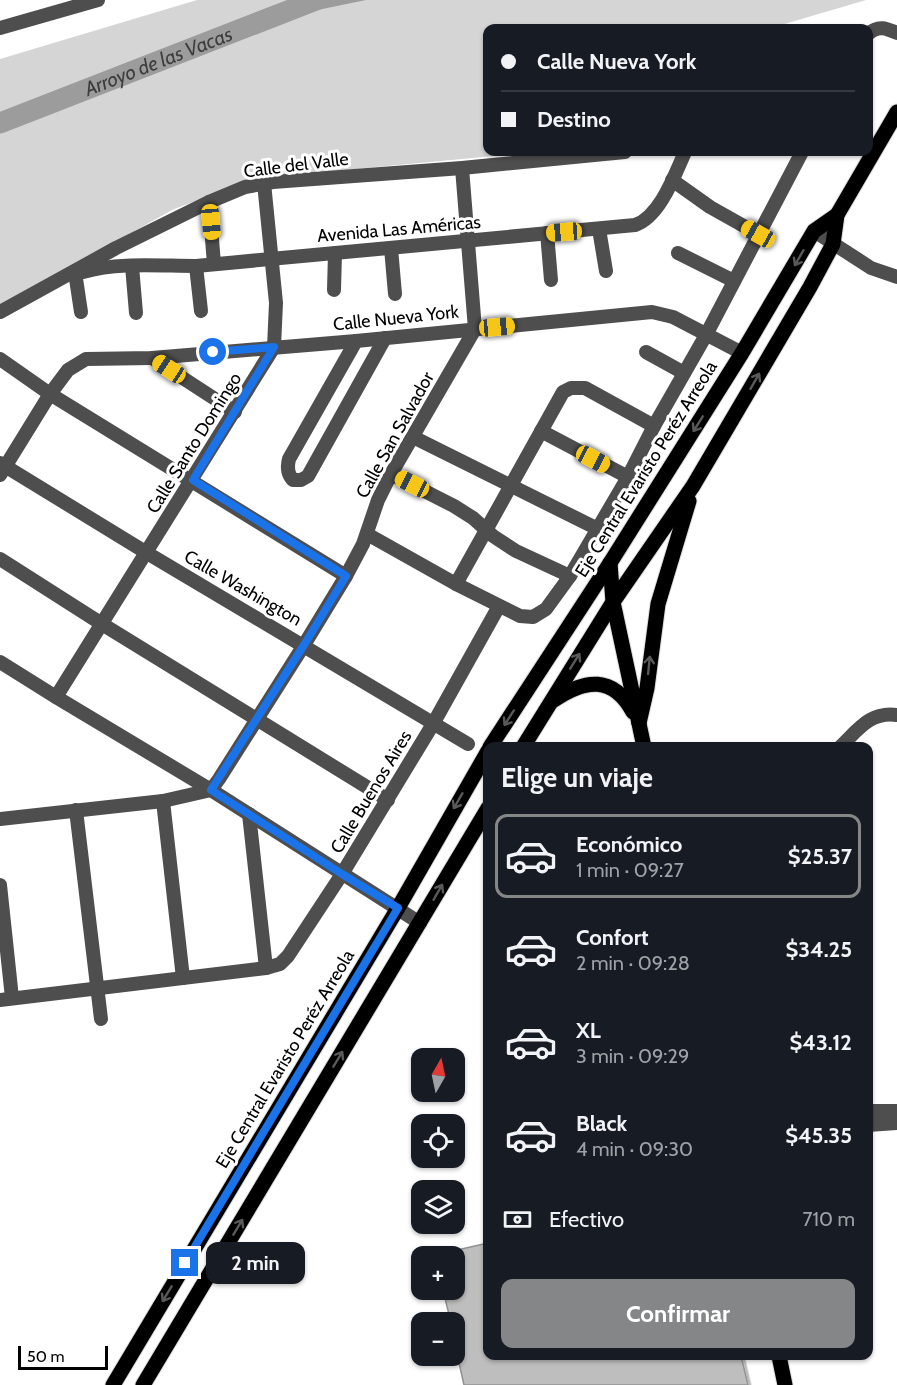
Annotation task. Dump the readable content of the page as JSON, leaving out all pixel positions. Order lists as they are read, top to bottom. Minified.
{"streets":{"main road":["Eje Central Evaristo Peréz Arreola"],"street":["Calle del Valle","Avenida Las Américas","Calle Nueva York","Calle San Salvador","Calle Santo Domingo","Calle Washington","Calle Buenos Aires"]},"crossings":[["Calle del Valle","Avenida Las Américas"],["Calle del Valle","Calle Santo Domingo"],["Avenida Las Américas","Calle Santo Domingo"],["Calle Nueva York","Calle San Salvador"],["Calle Nueva York","Calle Santo Domingo"],["Calle Nueva York","Eje Central Evaristo Peréz Arreola"],["Calle San Salvador","Calle Washington"],["Calle Santo Domingo","Calle Washington"],["Calle Washington","Calle Buenos Aires"]],"water":["Arroyo de las Vacas"],"scale_bar":"50 m","north":"top","page":{"banner":["Calle Nueva York","Destino"],"heading":"Elige un viaje","list":[{"name":"Económico","note":"1 min · 09:27","value":"$25.37"},{"name":"Confort","note":"2 min · 09:28","value":"$34.25"},{"name":"XL","note":"3 min · 09:29","value":"$43.12"},{"name":"Black","note":"4 min · 09:30","value":"$45.35"}],"map_buttons":["+","−"],"pay":["Efectivo","710 m"],"bubble":"2 min","buttons":"Confirmar","scale":"50 m"}}
